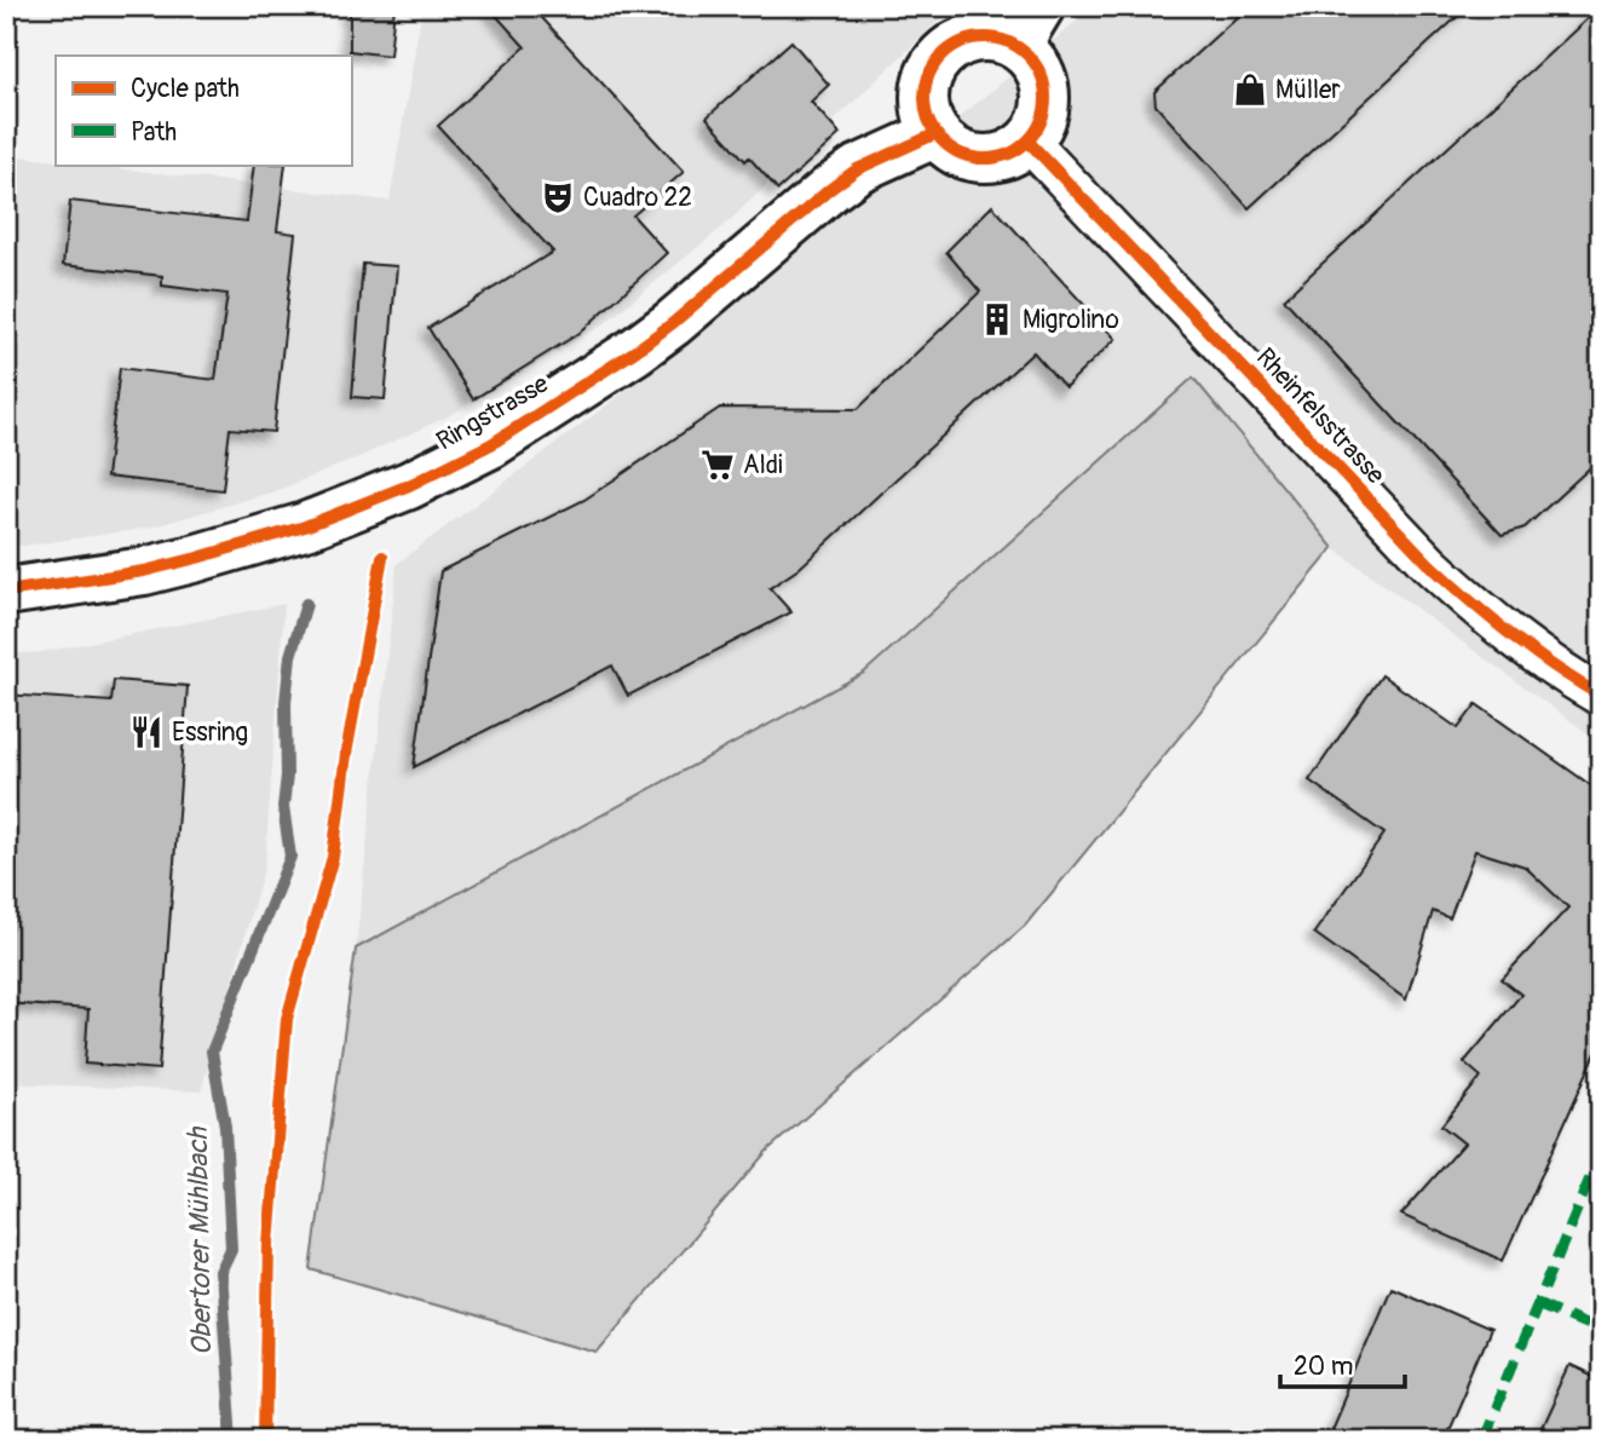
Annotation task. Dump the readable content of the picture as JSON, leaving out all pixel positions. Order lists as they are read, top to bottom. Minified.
{"streets":{"main road":["Ringstrasse"],"street":["Rheinfelsstrasse"]},"crossings":[["Ringstrasse","Rheinfelsstrasse"]],"water":["Obertorer Mühlbach"],"places":{"shop":["Müller"],"theatre":["Cuadro 22"],"building":["Migrolino"],"supermarket":["Aldi"],"restaurant":["Essring"]},"legend":["Cycle path","Path"],"scale_bar":"20 m"}
